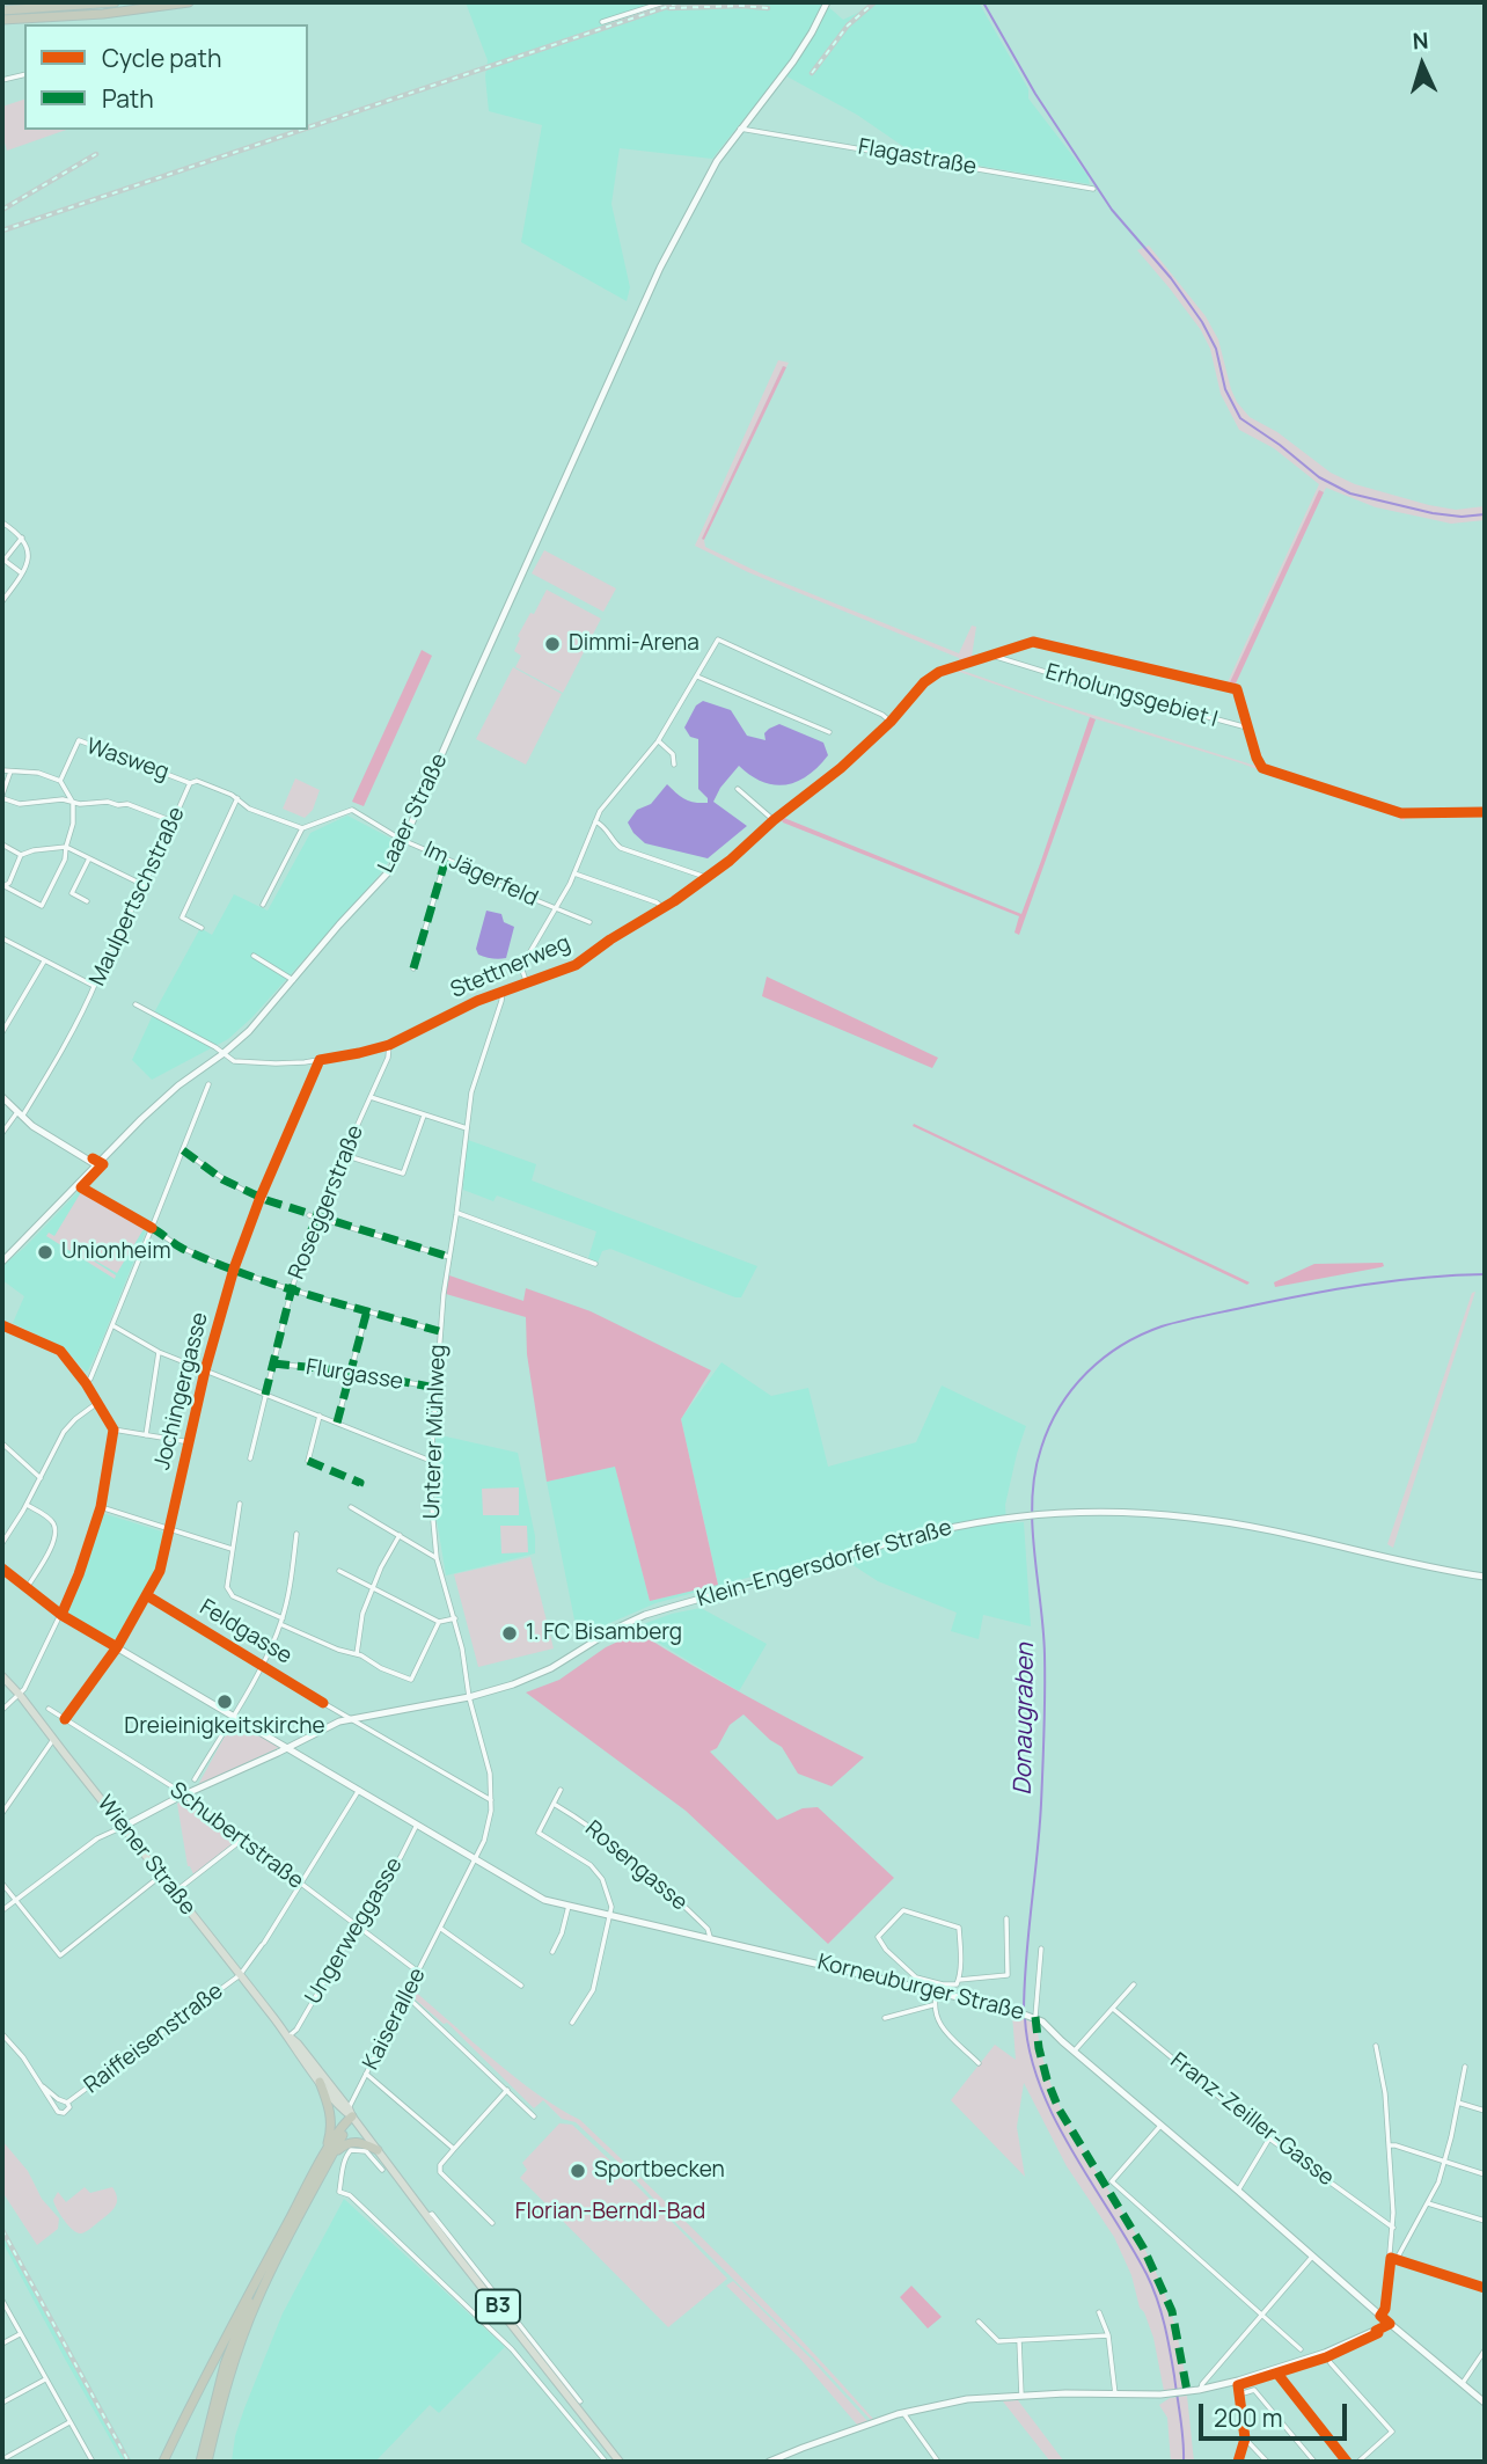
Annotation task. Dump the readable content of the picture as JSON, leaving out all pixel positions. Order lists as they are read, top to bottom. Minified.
{"streets":{"main road":["Wiener Straße","B3"],"street":["Flagastraße","Erholungsgebiet I","Wasweg","Laaer Straße","Im Jägerfeld","Maulpertschstraße","Stettnerweg","Roseggerstraße","Flurgasse","Jochingergasse","Unterer Mühlweg","Klein-Engersdorfer Straße","Feldgasse","Schubertstraße","Rosengasse","Ungerweggasse","Korneuburger Straße","Kaiserallee","Raiffeisenstraße","Franz-Zeiller-Gasse"]},"crossings":[["Flagastraße","Laaer Straße"],["Erholungsgebiet I","Stettnerweg"],["Wasweg","Maulpertschstraße"],["Laaer Straße","Im Jägerfeld"],["Laaer Straße","Stettnerweg"],["Im Jägerfeld","Maulpertschstraße"],["Stettnerweg","Roseggerstraße"],["Stettnerweg","Jochingergasse"],["Stettnerweg","Unterer Mühlweg"],["Roseggerstraße","Flurgasse"],["Flurgasse","Unterer Mühlweg"],["Jochingergasse","Feldgasse"],["Jochingergasse","Schubertstraße"],["Jochingergasse","Korneuburger Straße"],["Unterer Mühlweg","Klein-Engersdorfer Straße"],["Unterer Mühlweg","Kaiserallee"],["Klein-Engersdorfer Straße","Feldgasse"],["Klein-Engersdorfer Straße","Schubertstraße"],["Klein-Engersdorfer Straße","Wiener Straße"],["Klein-Engersdorfer Straße","Korneuburger Straße"],["Klein-Engersdorfer Straße","Kaiserallee"],["Feldgasse","Kaiserallee"],["Schubertstraße","Ungerweggasse"],["Schubertstraße","Kaiserallee"],["Schubertstraße","Raiffeisenstraße"],["Wiener Straße","Ungerweggasse"],["Wiener Straße","Kaiserallee"],["Wiener Straße","Raiffeisenstraße"],["Rosengasse","Korneuburger Straße"],["Ungerweggasse","Korneuburger Straße"],["Korneuburger Straße","Kaiserallee"],["Korneuburger Straße","Raiffeisenstraße"]],"water":["Donaugraben"],"parks":["Florian-Berndl-Bad"],"places":["Dimmi-Arena","Unionheim","1. FC Bisamberg","Dreieinigkeitskirche","Sportbecken"],"legend":["Cycle path","Path"],"scale_bar":"200 m","north":"top"}
